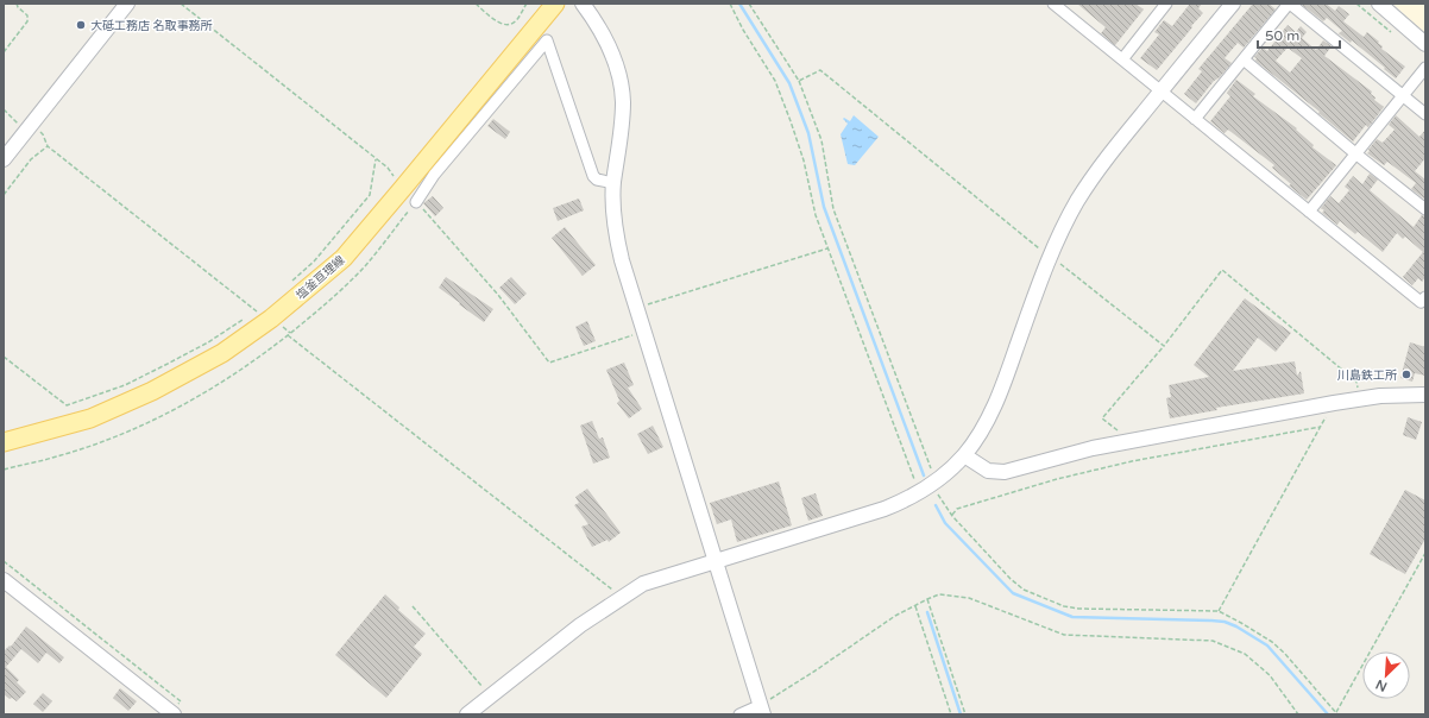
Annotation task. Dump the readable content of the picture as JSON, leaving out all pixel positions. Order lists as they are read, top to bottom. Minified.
{"streets":{"main road":["塩釜亘理線"]},"places":["大砥工務店 名取事務所","川島鉄工所"],"scale_bar":"50 m","north":"bottom left"}
